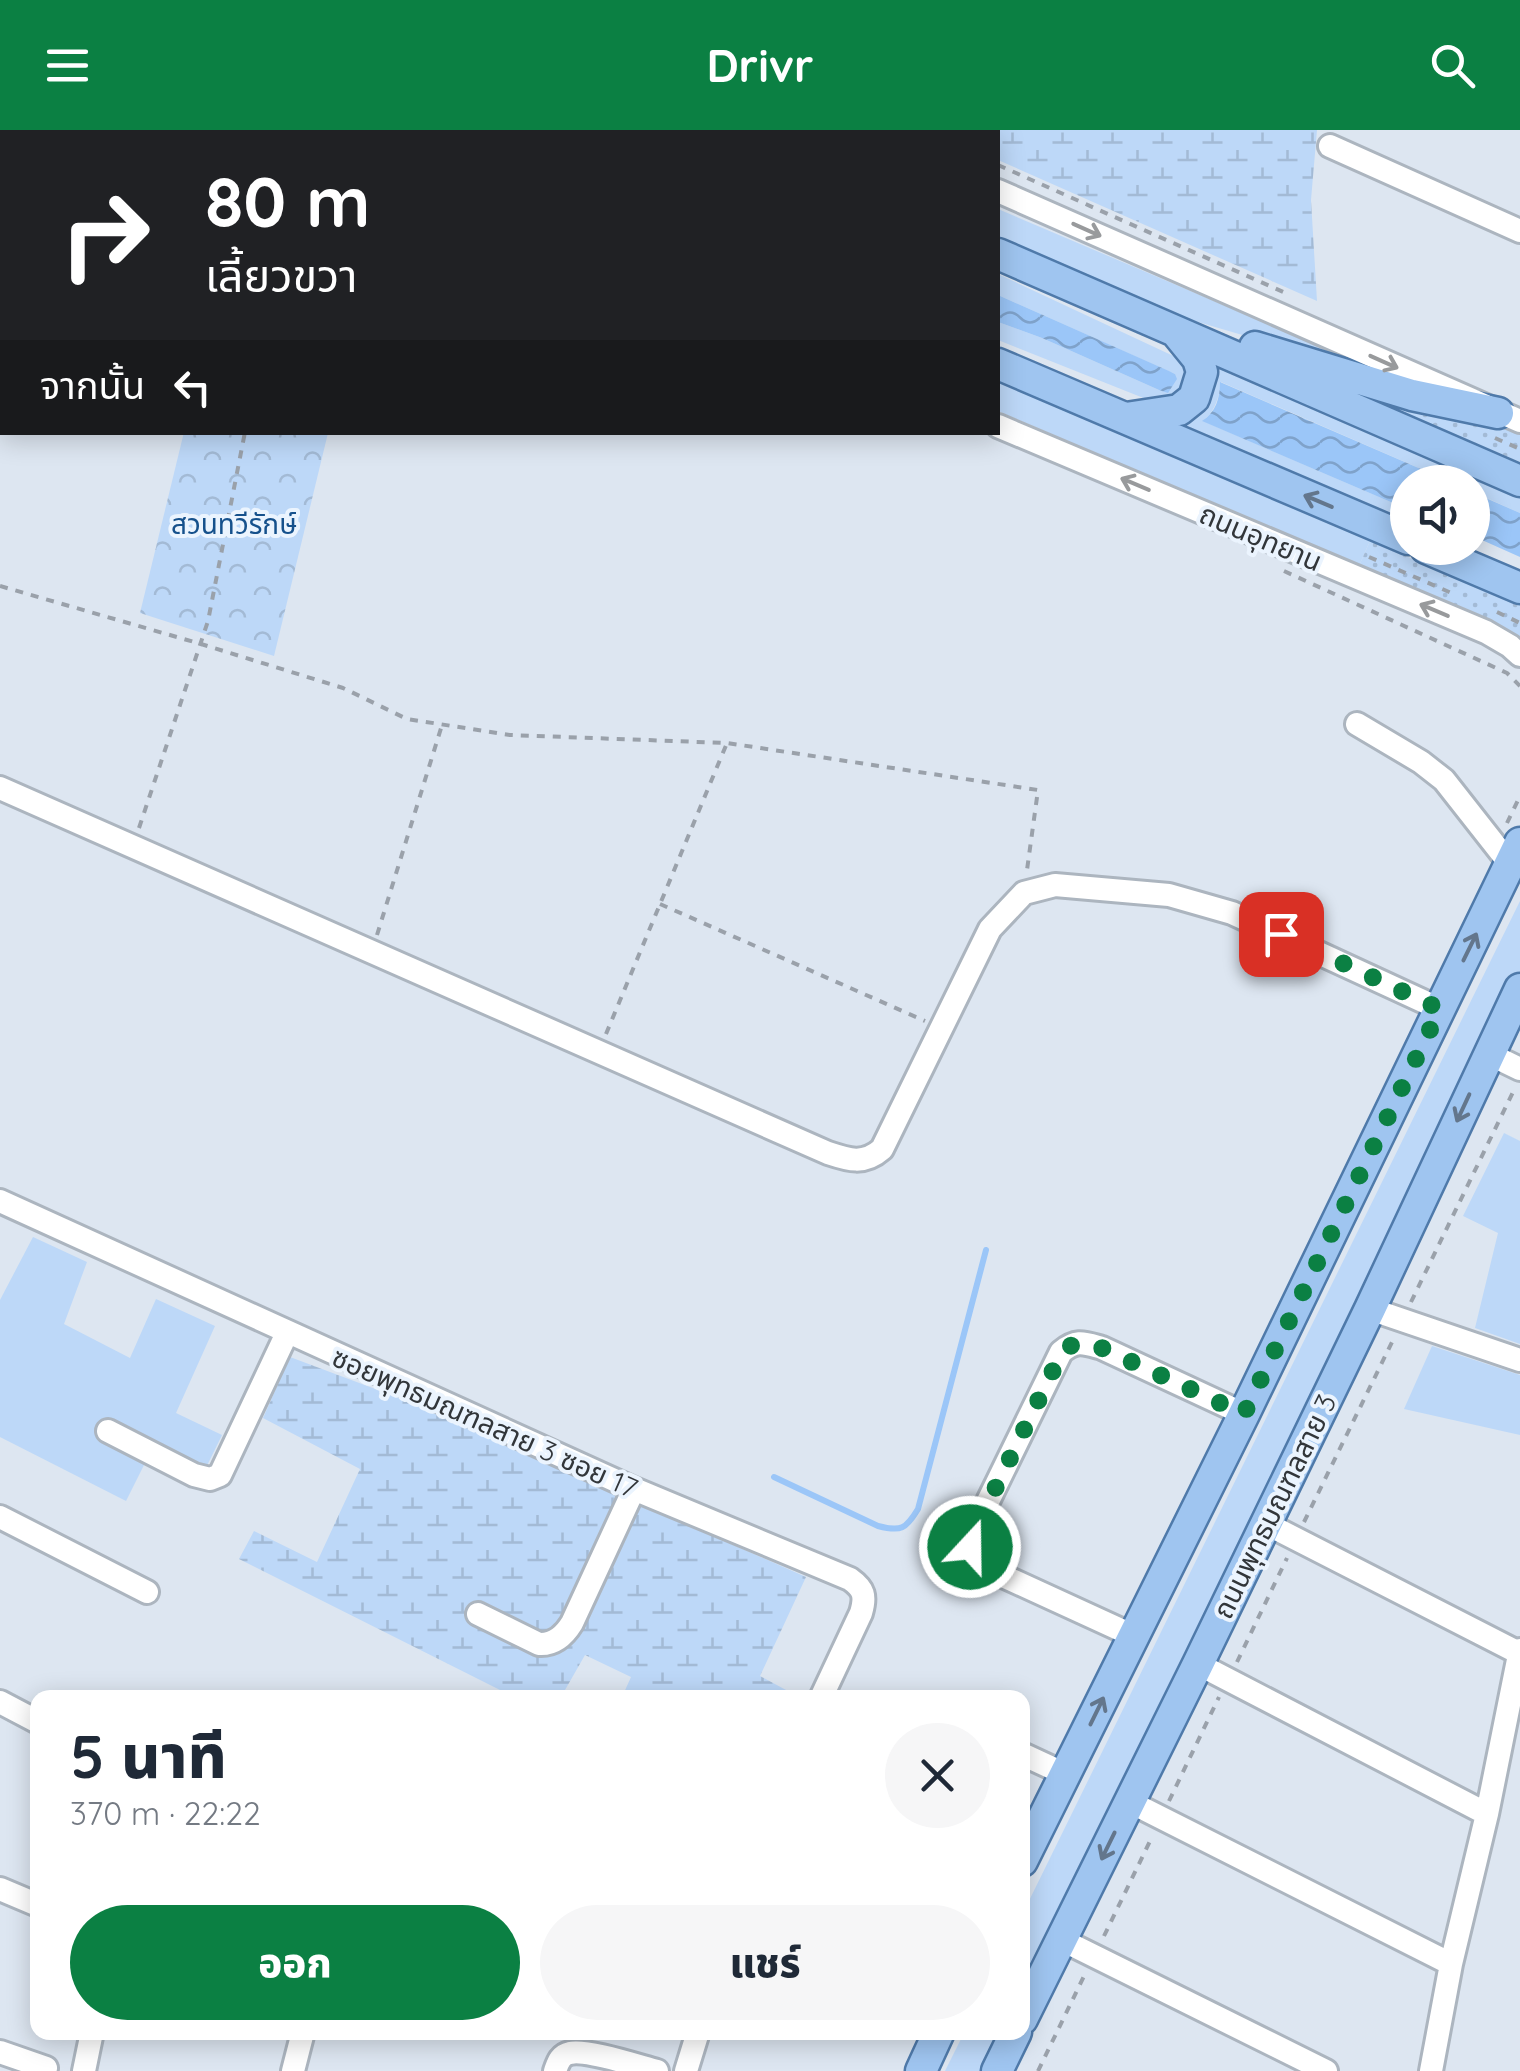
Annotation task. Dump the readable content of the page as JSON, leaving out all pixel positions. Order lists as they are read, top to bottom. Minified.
{"streets":{"main road":["ถนนอุทยาน","ถนนพุทธมณฑลสาย 3"],"street":["ซอยพุทธมณฑลสาย 3 ซอย 17"]},"parks":["สวนทวีรักษ์"],"page":{"header":"Drivr","turn":["80 m","เลี้ยวขวา"],"then":"จากนั้น","heading":["5 นาที","370 m · 22:22"],"buttons":["ออก","แชร์"]}}
